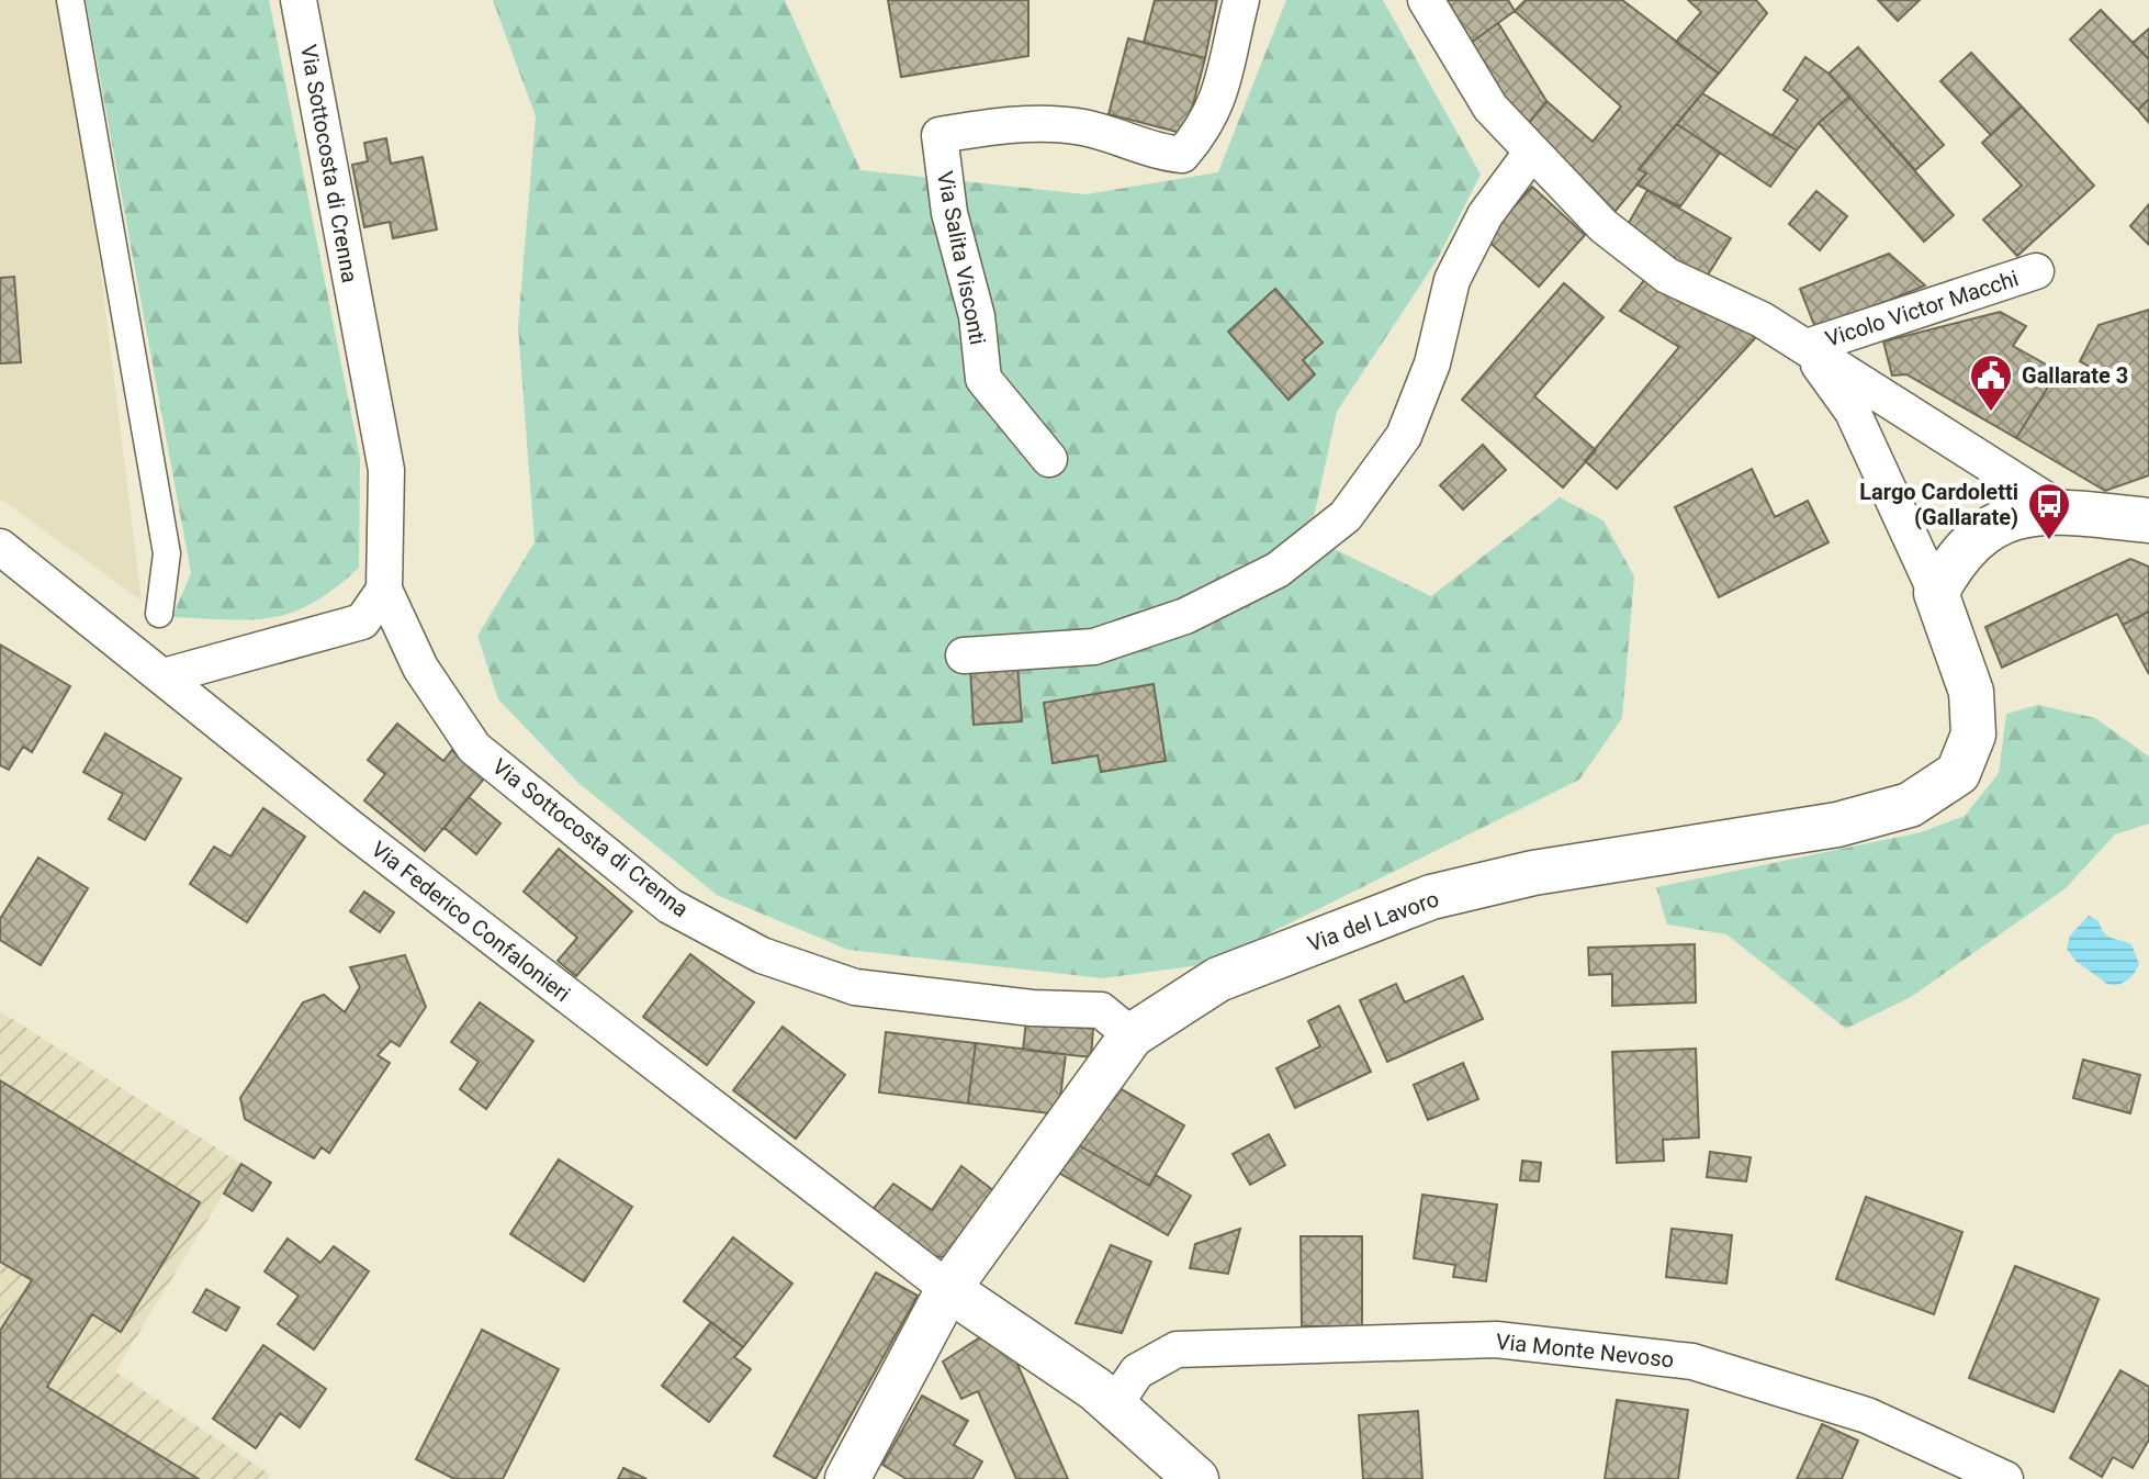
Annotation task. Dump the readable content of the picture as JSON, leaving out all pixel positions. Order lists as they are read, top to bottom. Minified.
{"streets":{"street":["Via Sottocosta di Crenna","Via Salita Visconti","Vicolo Victor Macchi","Via Federico Confalonieri","Via del Lavoro","Via Monte Nevoso"]},"crossings":[["Via Sottocosta di Crenna","Via del Lavoro"],["Via Federico Confalonieri","Via del Lavoro"]],"places":{"public building":["Gallarate 3"],"bus stop":["Largo Cardoletti (Gallarate)"]}}
